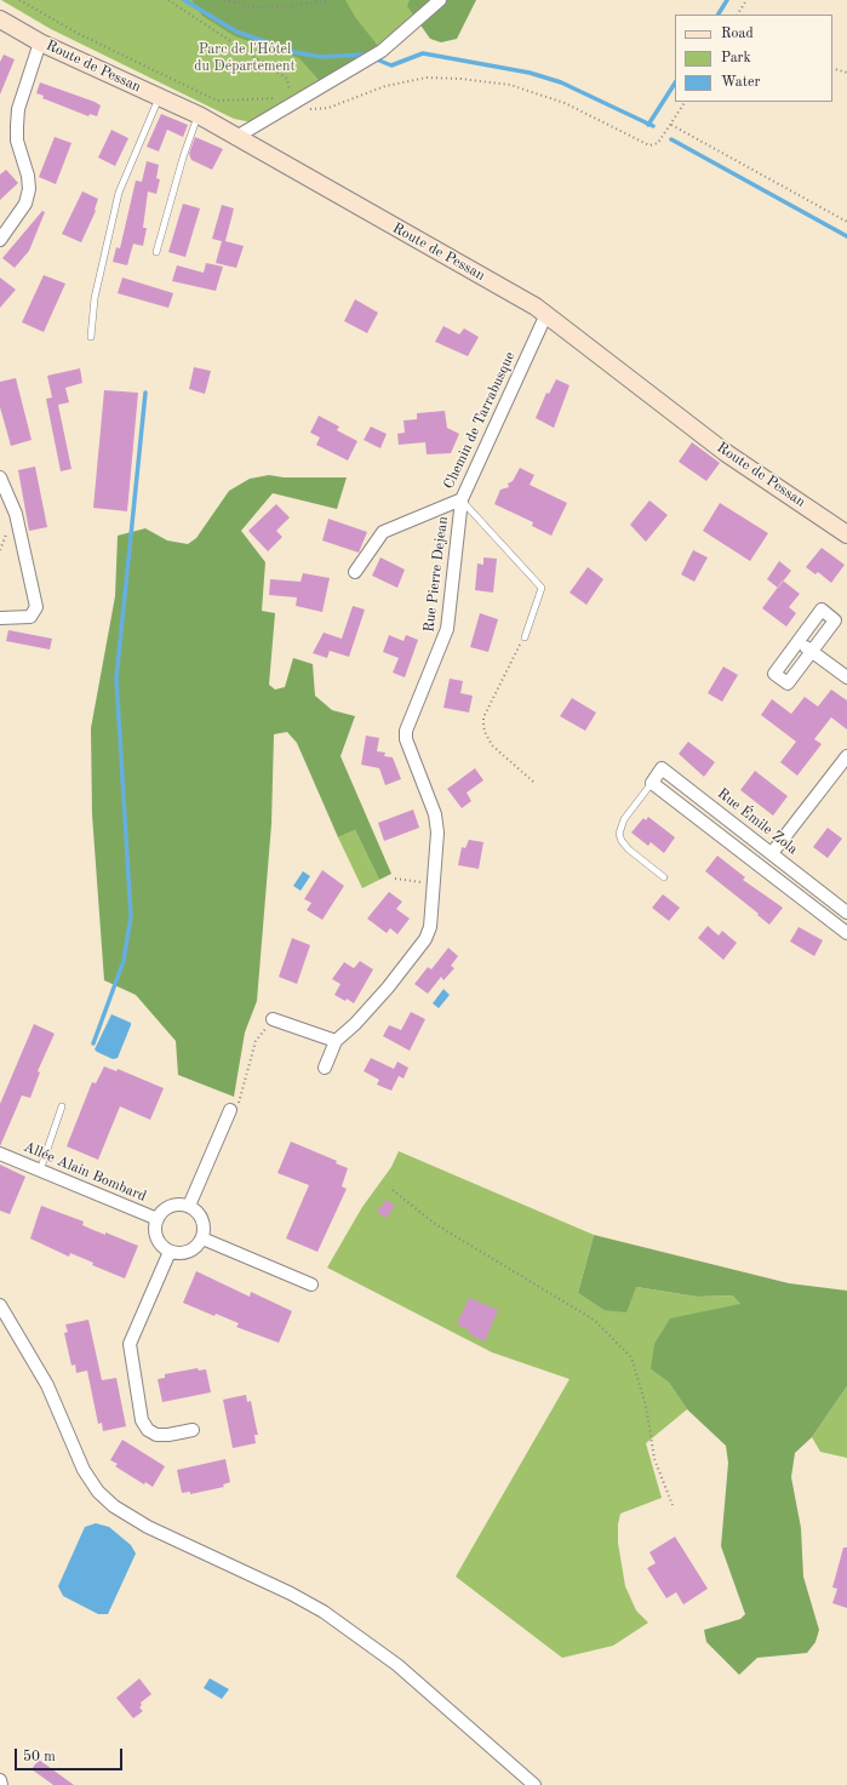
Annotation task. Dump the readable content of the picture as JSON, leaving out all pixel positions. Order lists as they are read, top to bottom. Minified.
{"streets":{"main road":["Route de Pessan"],"street":["Chemin de Tarrabusque","Rue Pierre Dejean","Rue Émile Zola","Allée Alain Bombard"]},"crossings":[["Route de Pessan","Chemin de Tarrabusque"],["Chemin de Tarrabusque","Rue Pierre Dejean"]],"parks":["Parc de l'Hôtel du Département"],"legend":["Road","Park","Water"],"scale_bar":"50 m"}
